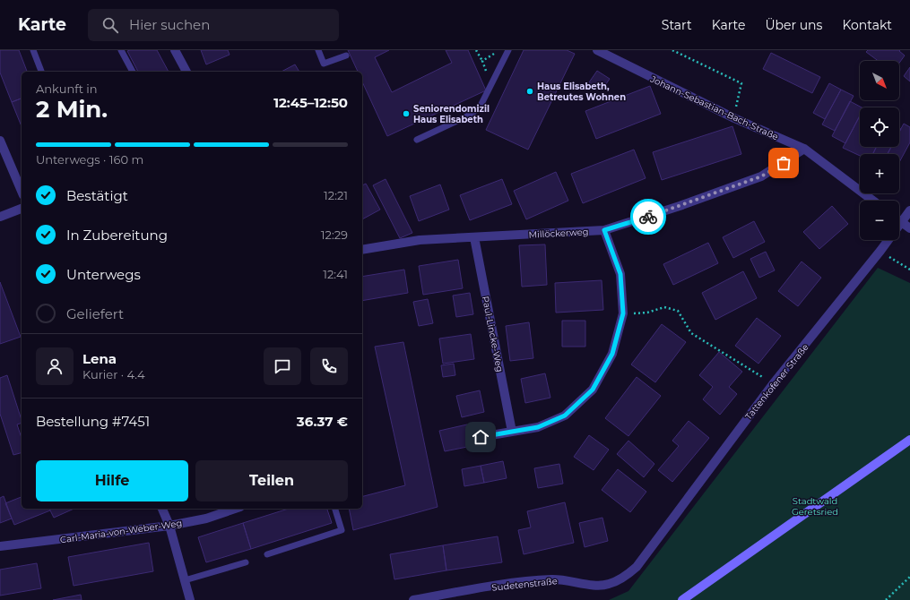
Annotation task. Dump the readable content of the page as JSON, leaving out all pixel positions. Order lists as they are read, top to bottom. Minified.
{"streets":{"street":["Johann-Sebastian-Bach-Straße","Millöckerweg","Paul-Lincke-Weg","Tattenkofener Straße","Carl-Maria-von-Weber-Weg","Sudetenstraße"]},"crossings":[["Johann-Sebastian-Bach-Straße","Millöckerweg"],["Millöckerweg","Paul-Lincke-Weg"],["Tattenkofener Straße","Sudetenstraße"]],"parks":["Stadtwald Geretsried"],"places":["Haus Elisabeth, Betreutes Wohnen","Seniorendomizil Haus Elisabeth"],"north":"bottom right","page":{"header":"Karte","search":"Hier suchen","nav":["Start","Karte","Über uns","Kontakt"],"map_buttons":["+","−"],"heading":["2 Min.","Ankunft in","12:45–12:50"],"panel":["Lena","Kurier · 4.4","Bestellung #7451","36.37 €"],"bar":"Unterwegs · 160 m","list":[["Bestätigt","12:21"],["In Zubereitung","12:29"],["Unterwegs","12:41"],"Geliefert"],"buttons":["Hilfe","Teilen"]}}
